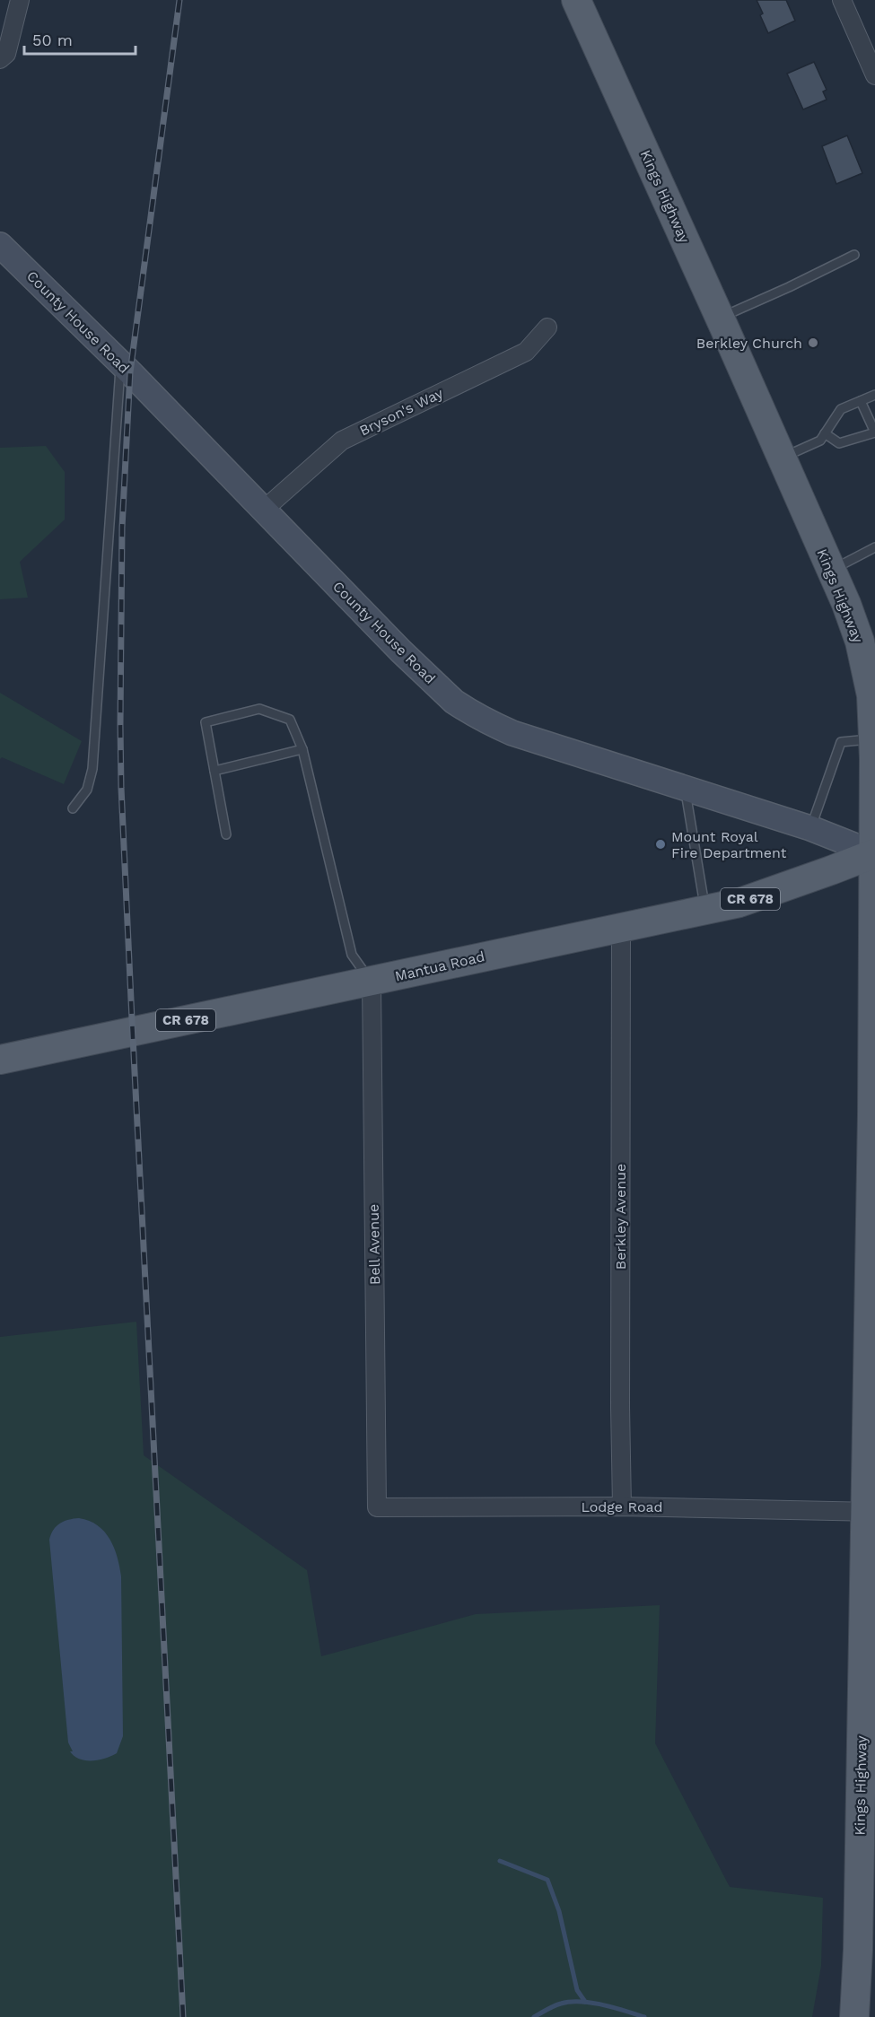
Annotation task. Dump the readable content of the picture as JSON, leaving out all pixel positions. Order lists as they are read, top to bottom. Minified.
{"streets":{"main road":["Kings Highway","CR 678","Mantua Road"],"street":["County House Road","Bryson's Way","Berkley Avenue","Bell Avenue","Lodge Road"]},"crossings":[["Kings Highway","County House Road"],["Kings Highway","Mantua Road"],["Kings Highway","Lodge Road"],["County House Road","Bryson's Way"],["County House Road","Mantua Road"],["Mantua Road","Berkley Avenue"],["Mantua Road","Bell Avenue"],["Berkley Avenue","Lodge Road"],["Bell Avenue","Lodge Road"]],"places":["Berkley Church","Mount Royal Fire Department"],"scale_bar":"50 m"}
